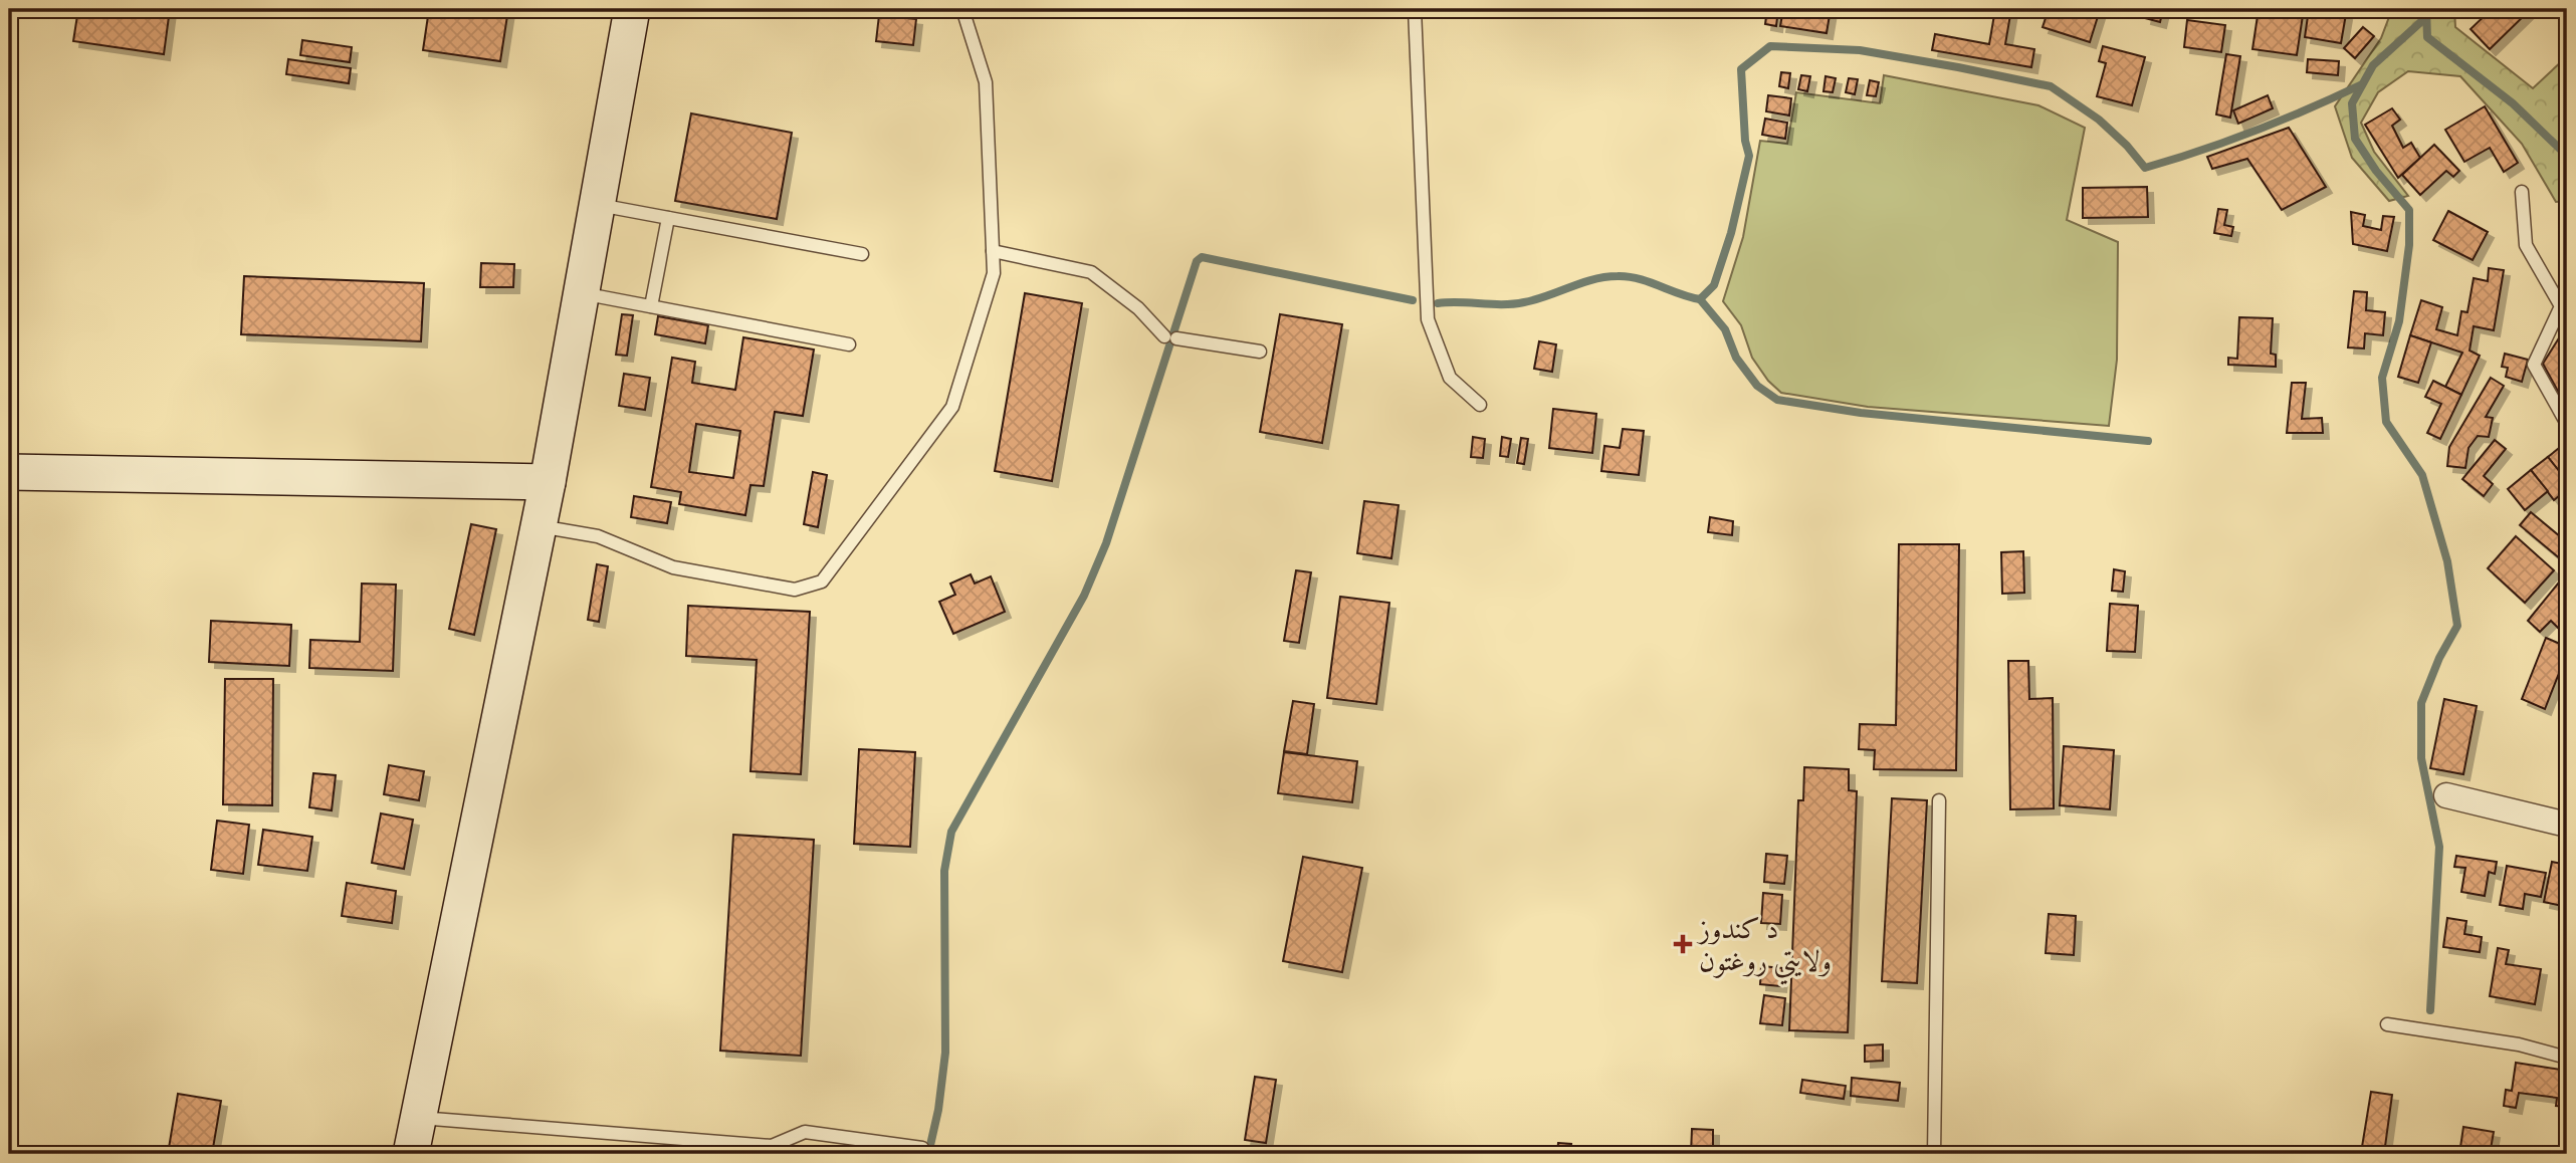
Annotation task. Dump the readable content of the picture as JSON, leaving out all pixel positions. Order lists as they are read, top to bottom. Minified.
{"places":{"health":["د کندوز ولایتي روغتون"]}}
